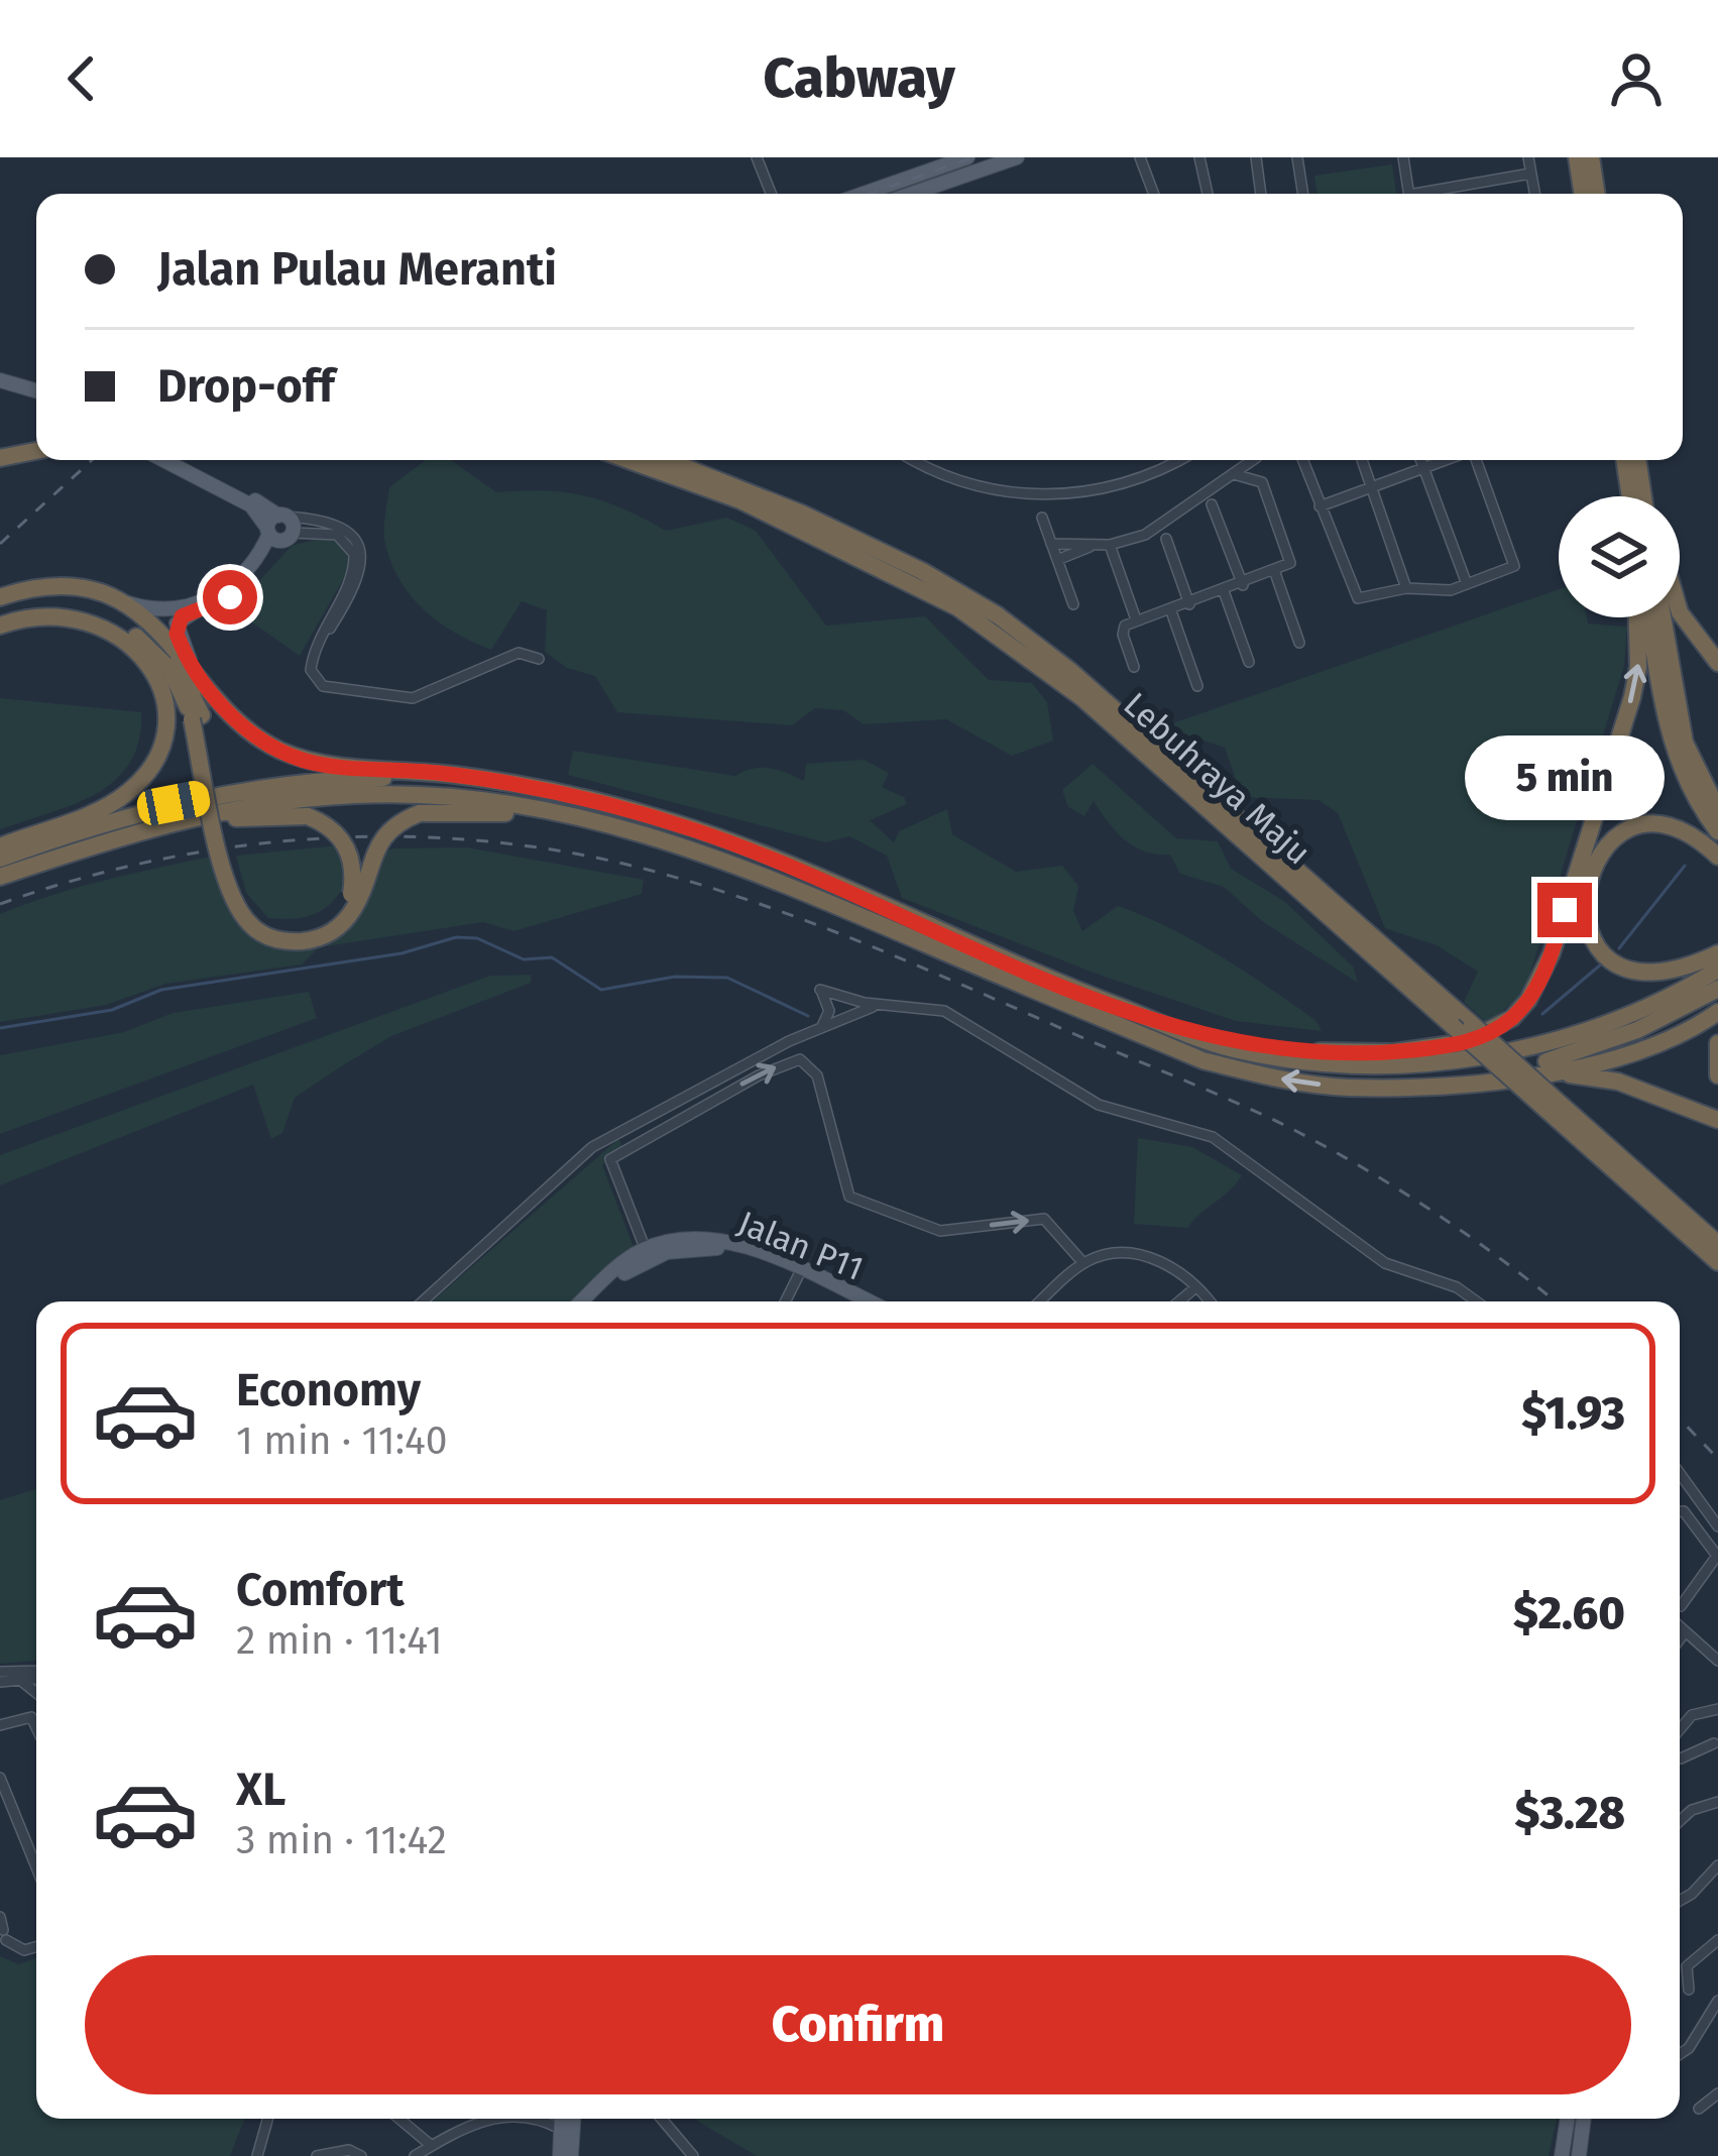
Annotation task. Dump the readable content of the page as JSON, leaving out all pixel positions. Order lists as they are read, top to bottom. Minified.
{"streets":{"highway":["Lebuhraya Maju"],"main road":["Jalan P11"]},"page":{"header":"Cabway","banner":["Jalan Pulau Meranti","Drop-off"],"bubble":"5 min","list":[{"name":"Economy","note":"1 min · 11:40","value":"$1.93"},{"name":"Comfort","note":"2 min · 11:41","value":"$2.60"},{"name":"XL","note":"3 min · 11:42","value":"$3.28"}],"buttons":"Confirm"}}
